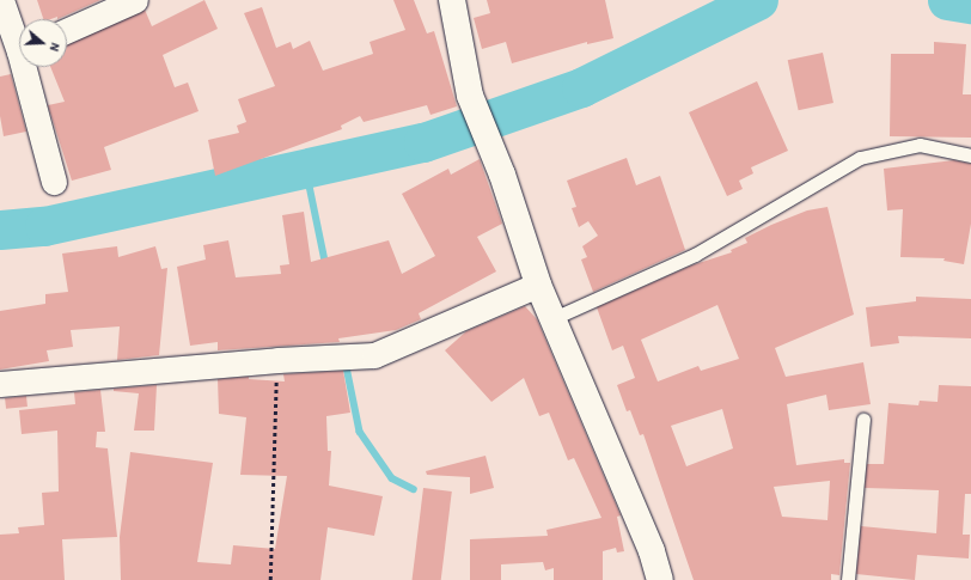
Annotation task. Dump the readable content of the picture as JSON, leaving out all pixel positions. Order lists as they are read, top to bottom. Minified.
{"north":"right"}
